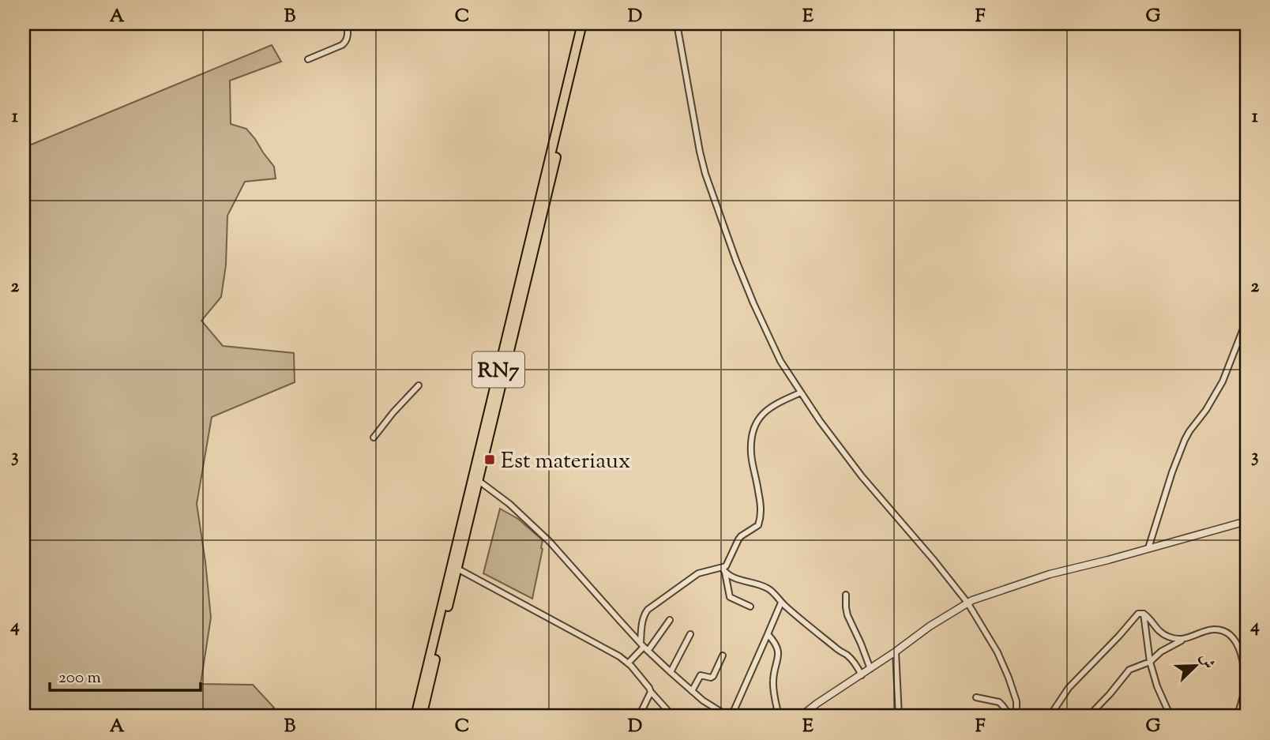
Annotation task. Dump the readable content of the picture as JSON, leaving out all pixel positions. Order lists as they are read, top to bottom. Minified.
{"streets":{"highway":["RN7"]},"places":{"transit":["Est materiaux"]},"scale_bar":"200 m","north":"top right","grid":{"columns":["A","B","C","D","E","F","G"],"rows":["1","2","3","4"]}}
